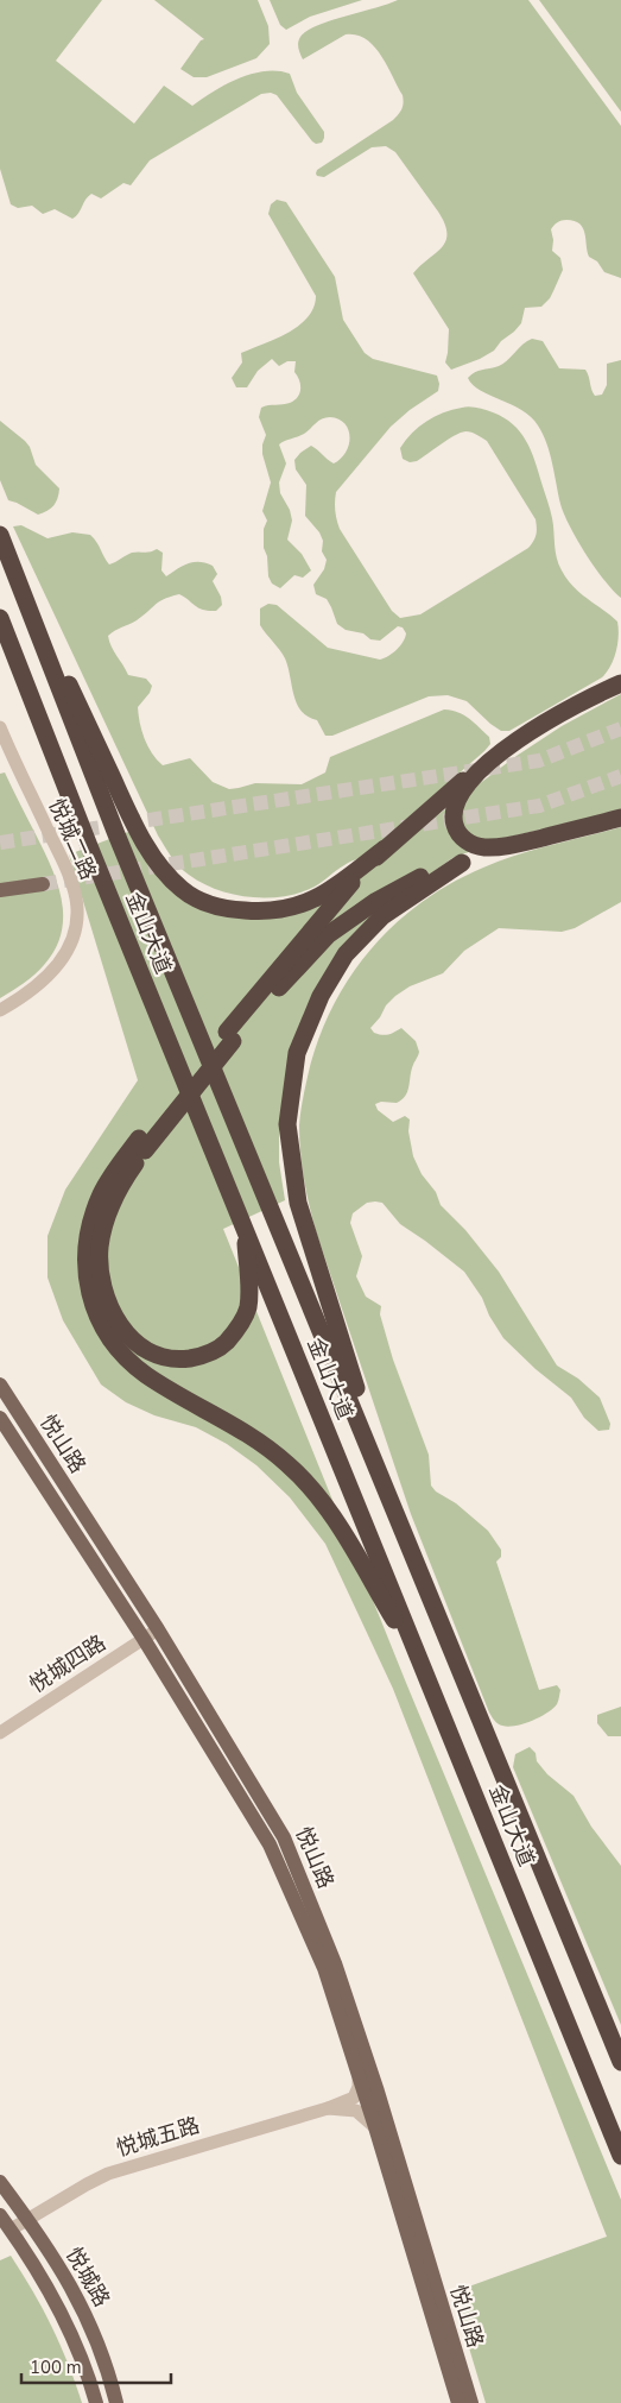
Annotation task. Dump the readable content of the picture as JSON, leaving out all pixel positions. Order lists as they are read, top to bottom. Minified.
{"streets":{"highway":["金山大道"],"main road":["悦山路","悦城路"],"street":["悦城二路","悦城四路","悦城五路"]},"crossings":[["悦山路","悦城四路"],["悦城五路","悦城路"]],"scale_bar":"100 m"}
